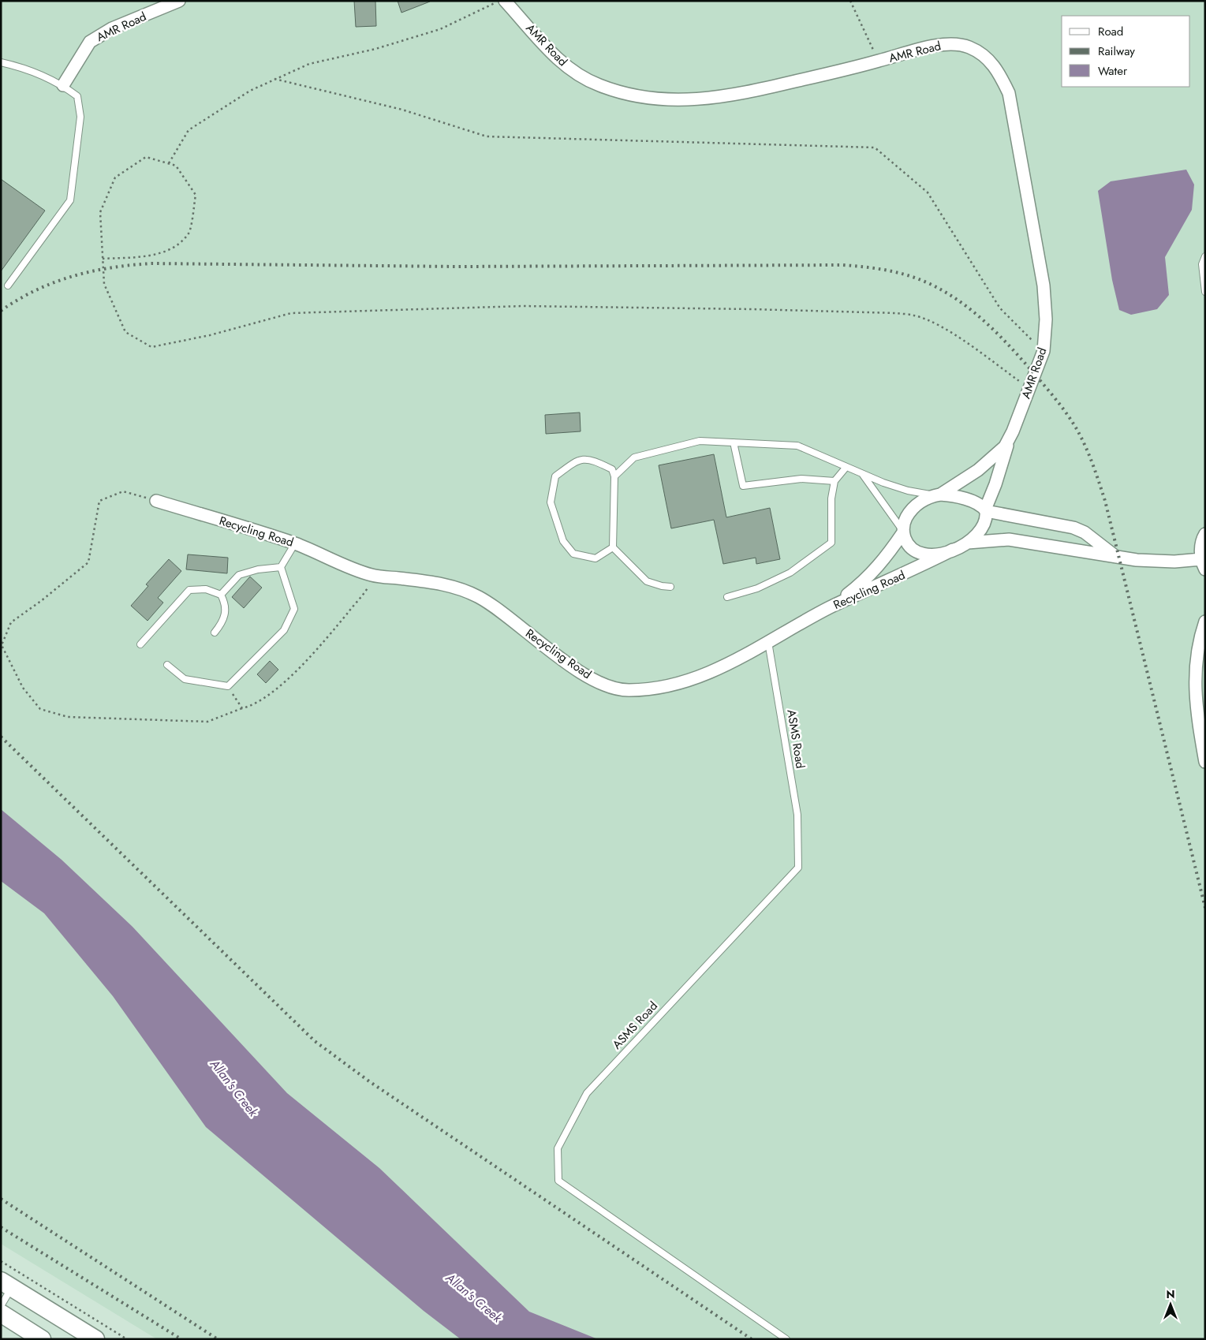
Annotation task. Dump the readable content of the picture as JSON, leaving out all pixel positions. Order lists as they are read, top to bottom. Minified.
{"streets":{"street":["AMR Road","Recycling Road"],"lane":["ASMS Road"]},"crossings":[["AMR Road","Recycling Road"],["Recycling Road","ASMS Road"]],"water":["Allan's Creek"],"legend":["Road","Railway","Water"],"north":"top"}
